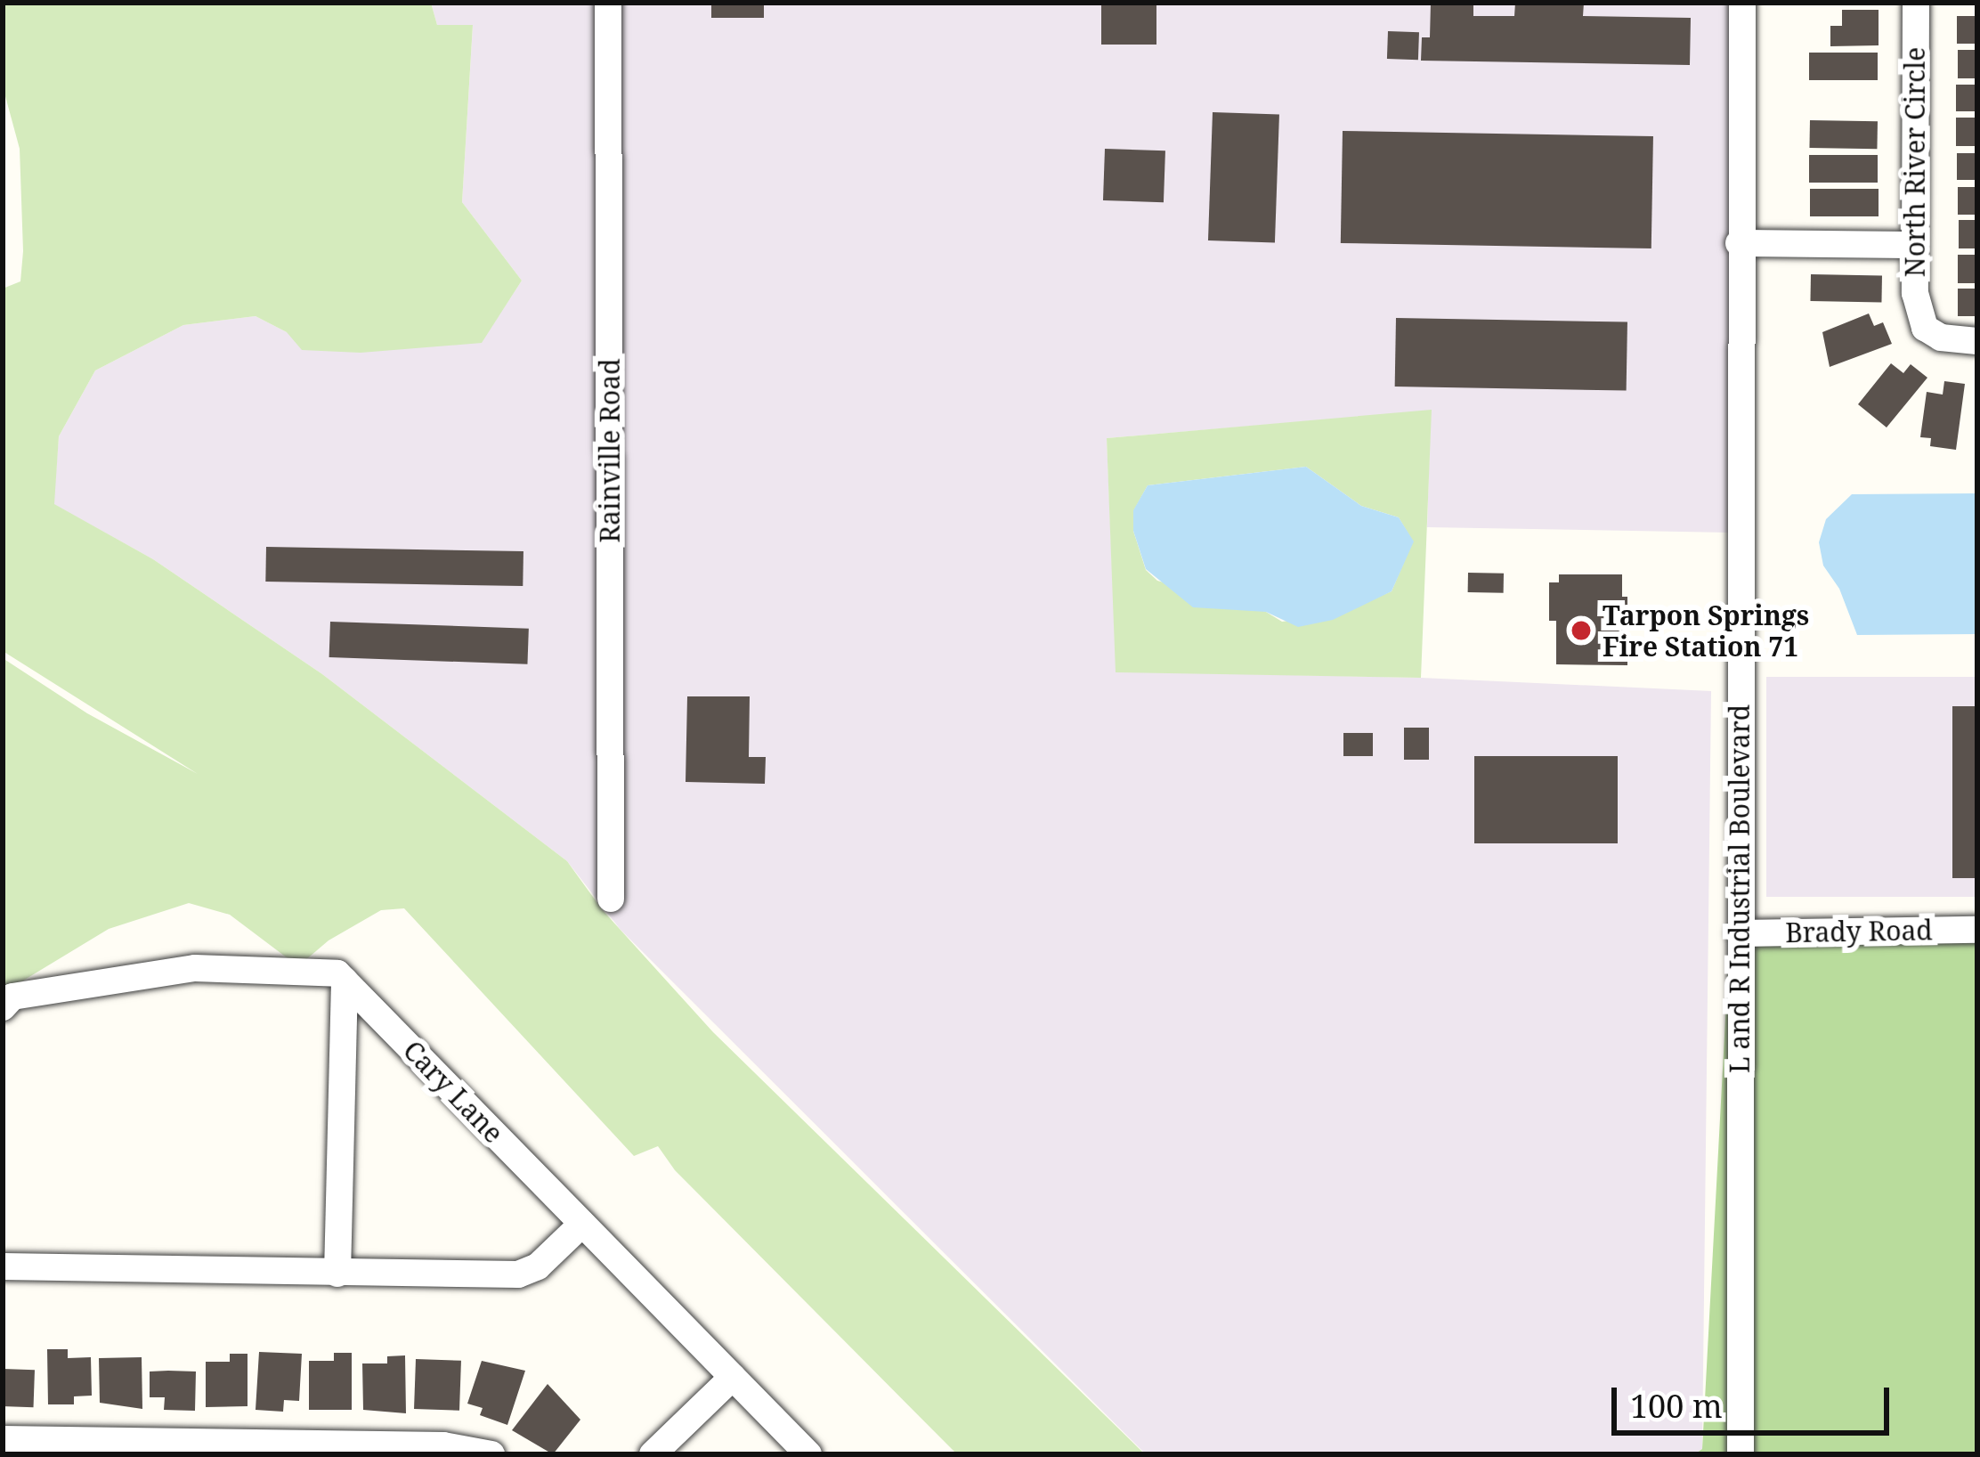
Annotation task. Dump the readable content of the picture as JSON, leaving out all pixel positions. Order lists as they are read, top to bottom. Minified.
{"streets":{"street":["North River Circle","Rainville Road","L and R Industrial Boulevard","Brady Road","Cary Lane"]},"crossings":[["L and R Industrial Boulevard","Brady Road"]],"places":["Tarpon Springs Fire Station 71"],"scale_bar":"100 m"}
